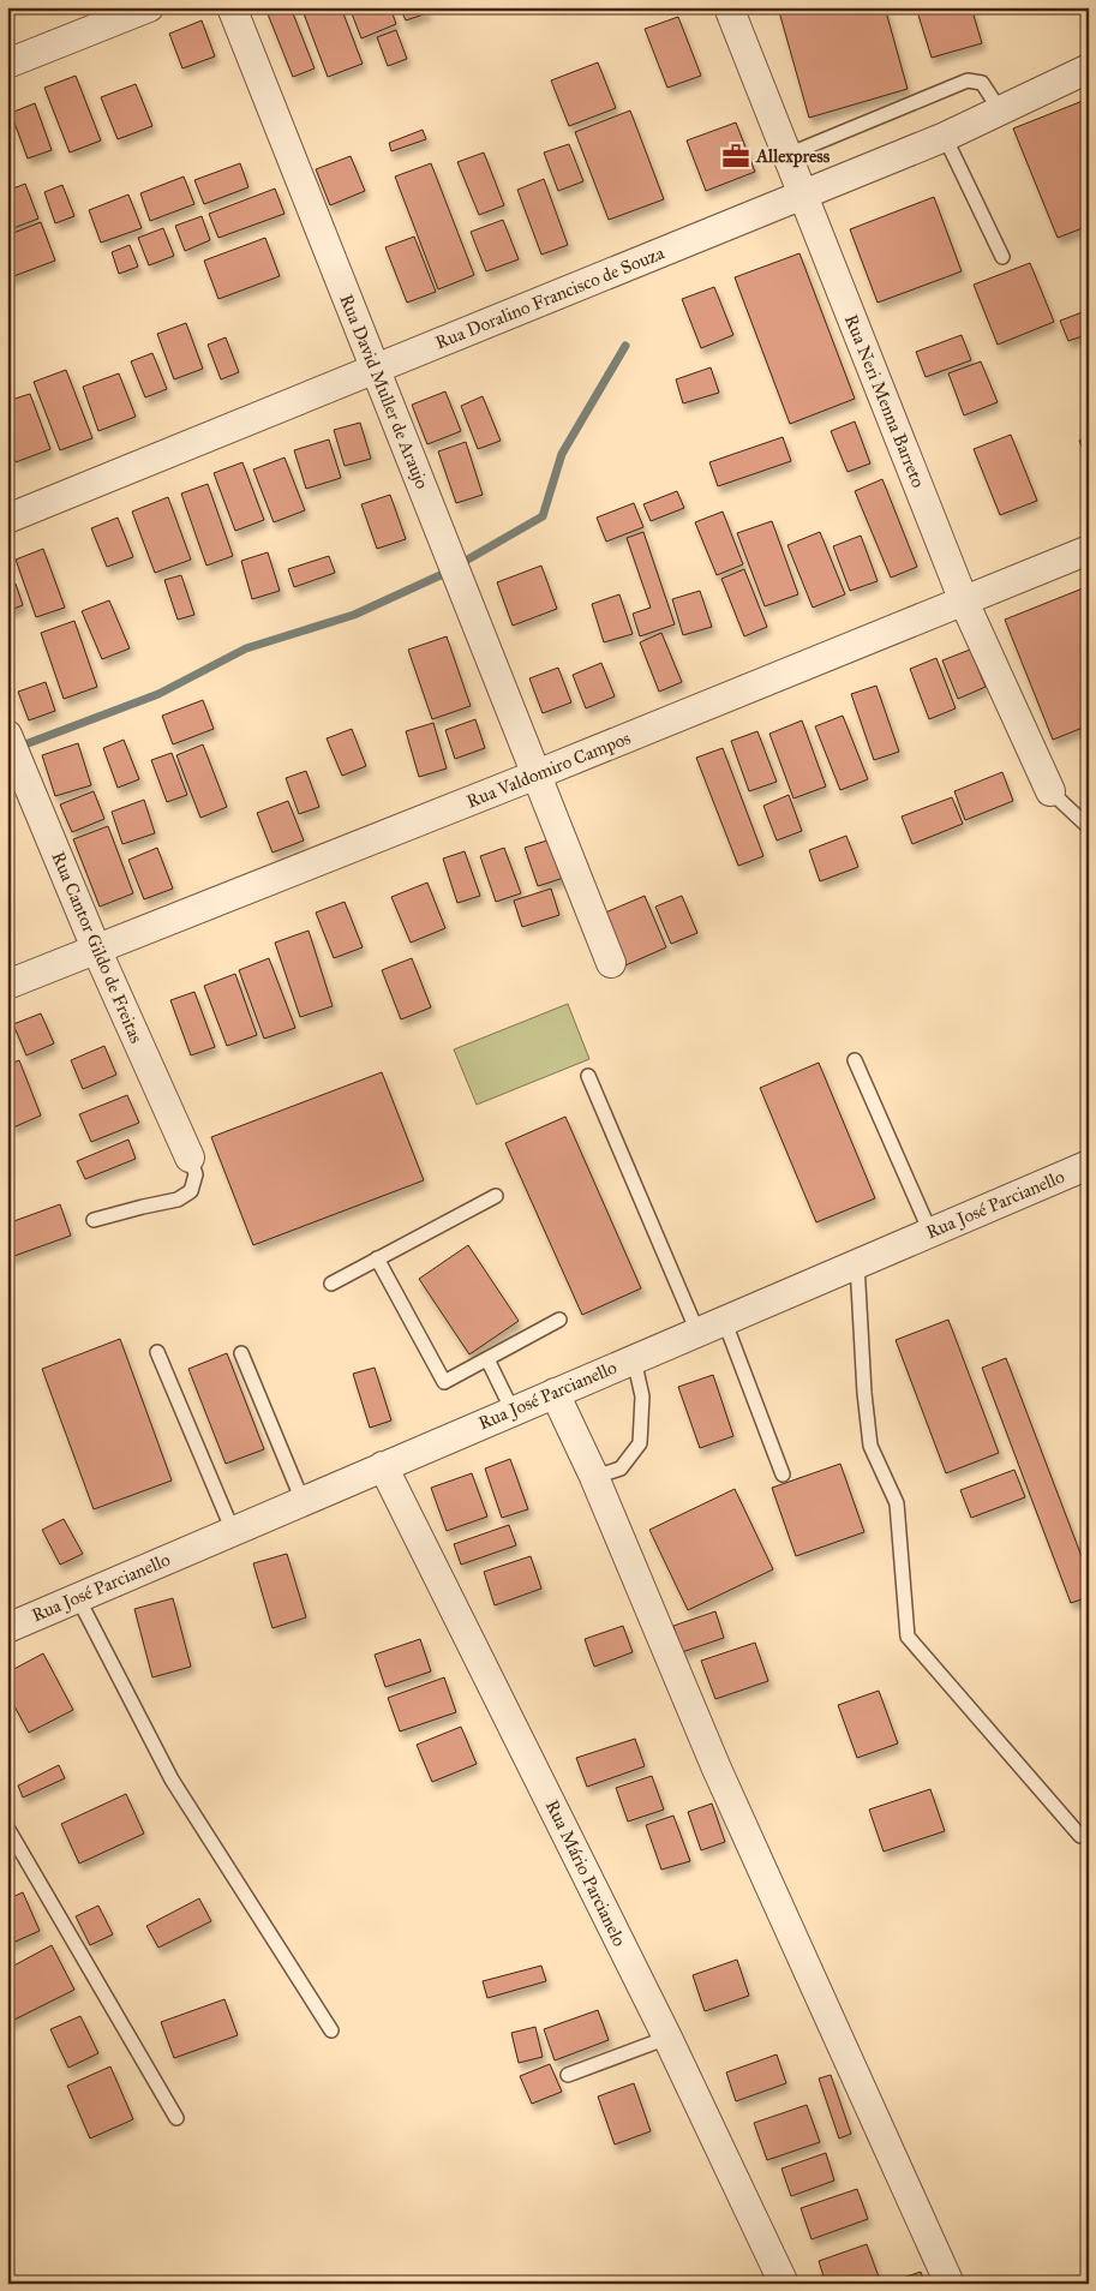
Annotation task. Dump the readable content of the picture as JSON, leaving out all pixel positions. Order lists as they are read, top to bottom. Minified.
{"streets":{"street":["Rua Doralino Francisco de Souza","Rua David Muller de Araujo","Rua Neri Menna Barreto","Rua Valdomiro Campos","Rua Cantor Gildo de Freitas","Rua José Parcianello","Rua Mário Parcianelo"]},"crossings":[["Rua Doralino Francisco de Souza","Rua David Muller de Araujo"],["Rua Doralino Francisco de Souza","Rua Neri Menna Barreto"],["Rua David Muller de Araujo","Rua Valdomiro Campos"],["Rua Neri Menna Barreto","Rua Valdomiro Campos"],["Rua Valdomiro Campos","Rua Cantor Gildo de Freitas"],["Rua José Parcianello","Rua Mário Parcianelo"]],"places":{"office":["Allexpress"]}}
